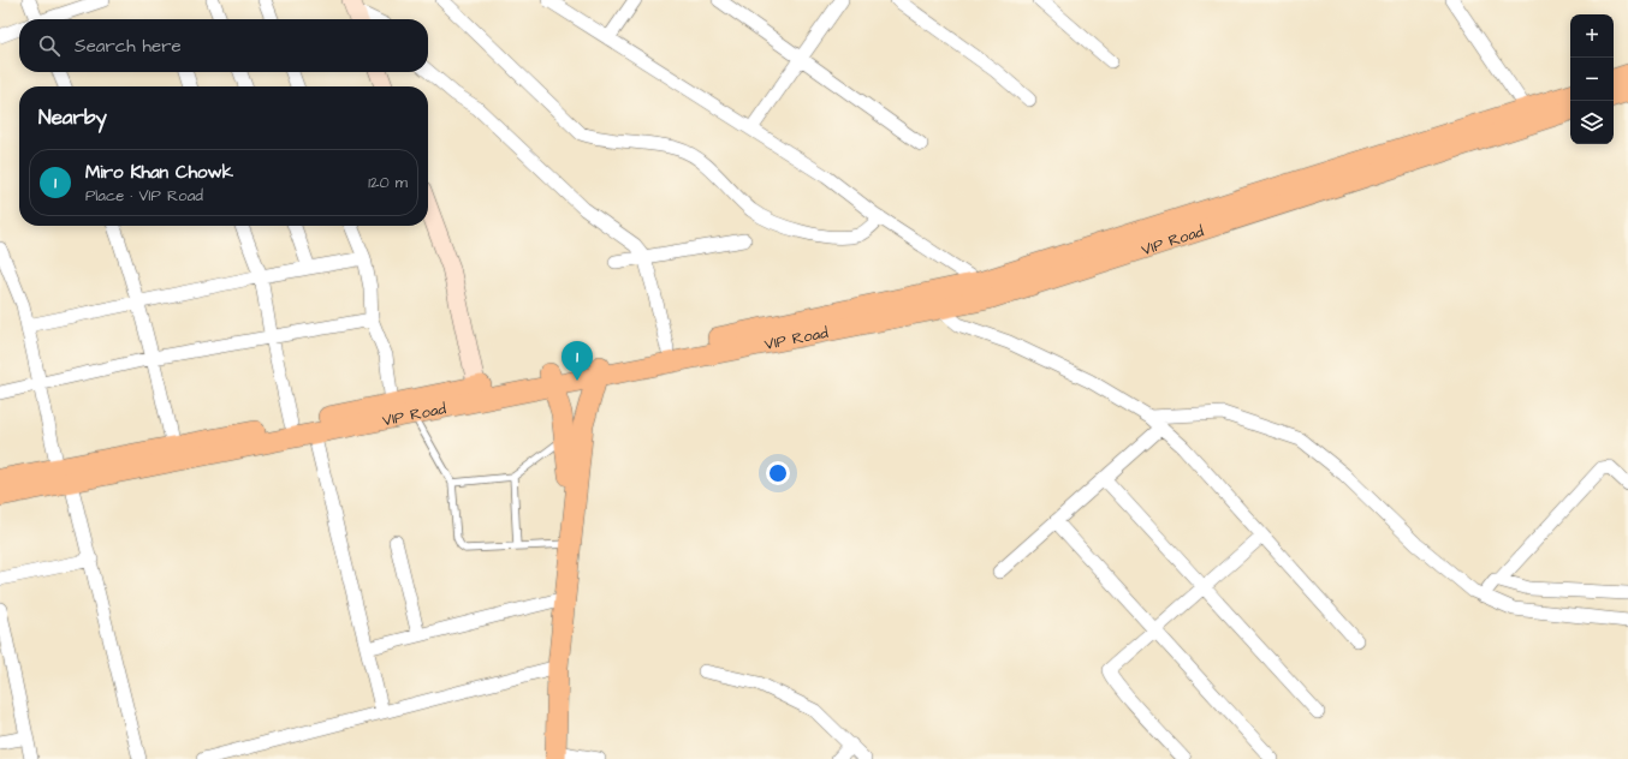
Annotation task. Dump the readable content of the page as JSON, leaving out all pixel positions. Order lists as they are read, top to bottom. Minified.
{"streets":{"main road":["VIP Road"]},"page":{"map_buttons":["+","−"],"search":"Search here","heading":"Nearby","list":[{"mark":"1","name":"Miro Khan Chowk","note":"Place · VIP Road","value":"120 m"}],"pins":"1"}}
